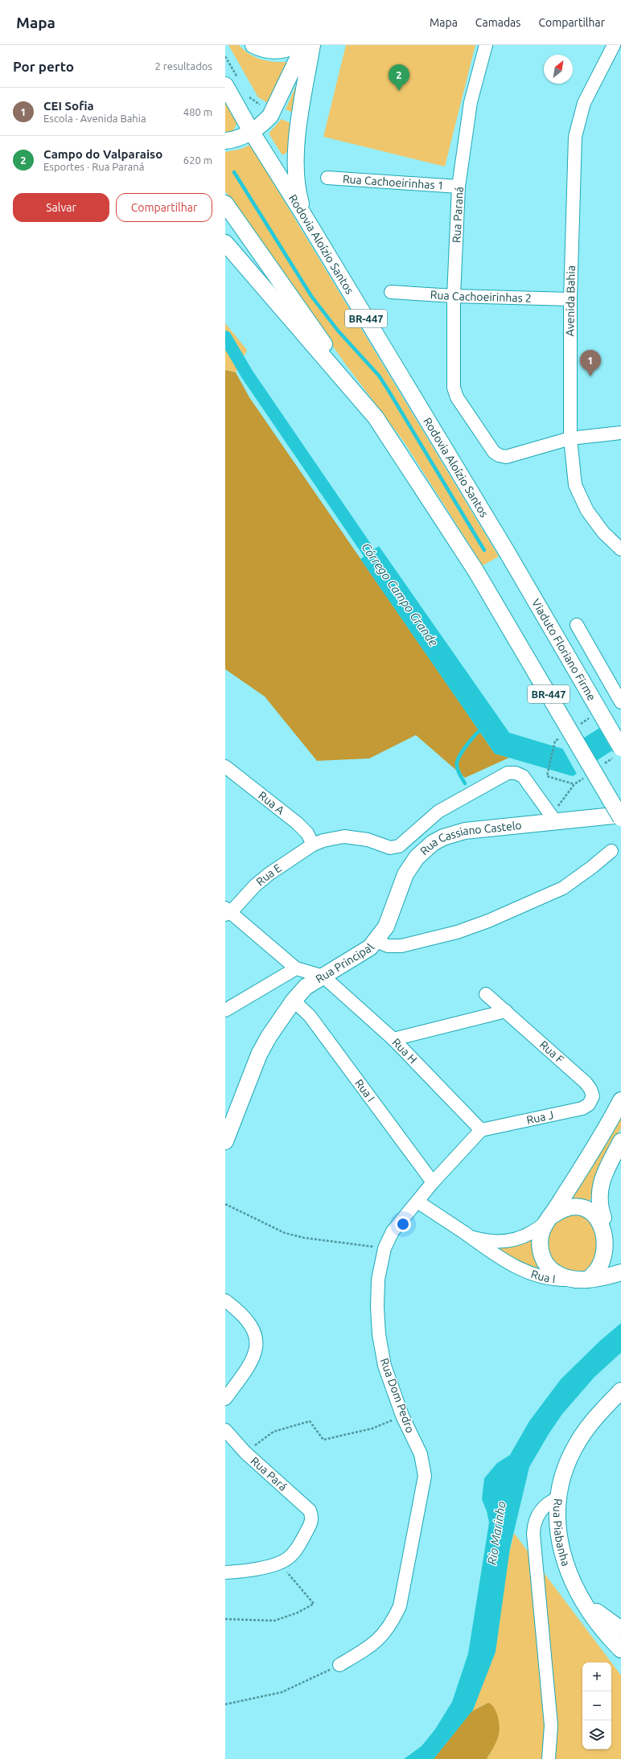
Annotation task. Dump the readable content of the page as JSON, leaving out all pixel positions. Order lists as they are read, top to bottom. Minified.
{"streets":{"main road":["Rodovia Aloízio Santos","BR-447","Viaduto Floriano Firme","Rua Cassiano Castelo","Rua Principal","Rua Piabanha"],"street":["Rua Cachoeirinhas 1","Rua Paraná","Rua Cachoeirinhas 2","Avenida Bahia","Rua A","Rua E","Rua H","Rua F","Rua I","Rua J","Rua Dom Pedro","Rua Pará"]},"crossings":[["Rua Cachoeirinhas 1","Rua Paraná"],["Rua Paraná","Rua Cachoeirinhas 2"],["Rua Paraná","Avenida Bahia"],["Rodovia Aloízio Santos","Viaduto Floriano Firme"],["Rua Cachoeirinhas 2","Avenida Bahia"],["Rua A","Rua E"],["Rua Cassiano Castelo","Rua E"],["Rua Cassiano Castelo","Rua Principal"],["Rua Principal","Rua H"],["Rua Principal","Rua I"],["Rua H","Rua J"],["Rua H","Rua Dom Pedro"],["Rua F","Rua J"],["Rua I","Rua Dom Pedro"],["Rua J","Rua Dom Pedro"]],"water":["Córrego Campo Grande","Rio Marinho"],"north":"top right","page":{"header":"Mapa","nav":["Mapa","Camadas","Compartilhar"],"heading":["Por perto","2 resultados"],"pins":["2","1"],"list":[{"mark":"1","name":"CEI Sofia","note":"Escola · Avenida Bahia","value":"480 m"},{"mark":"2","name":"Campo do Valparaiso","note":"Esportes · Rua Paraná","value":"620 m"}],"buttons":["Salvar","Compartilhar"],"map_buttons":["+","−"]}}
